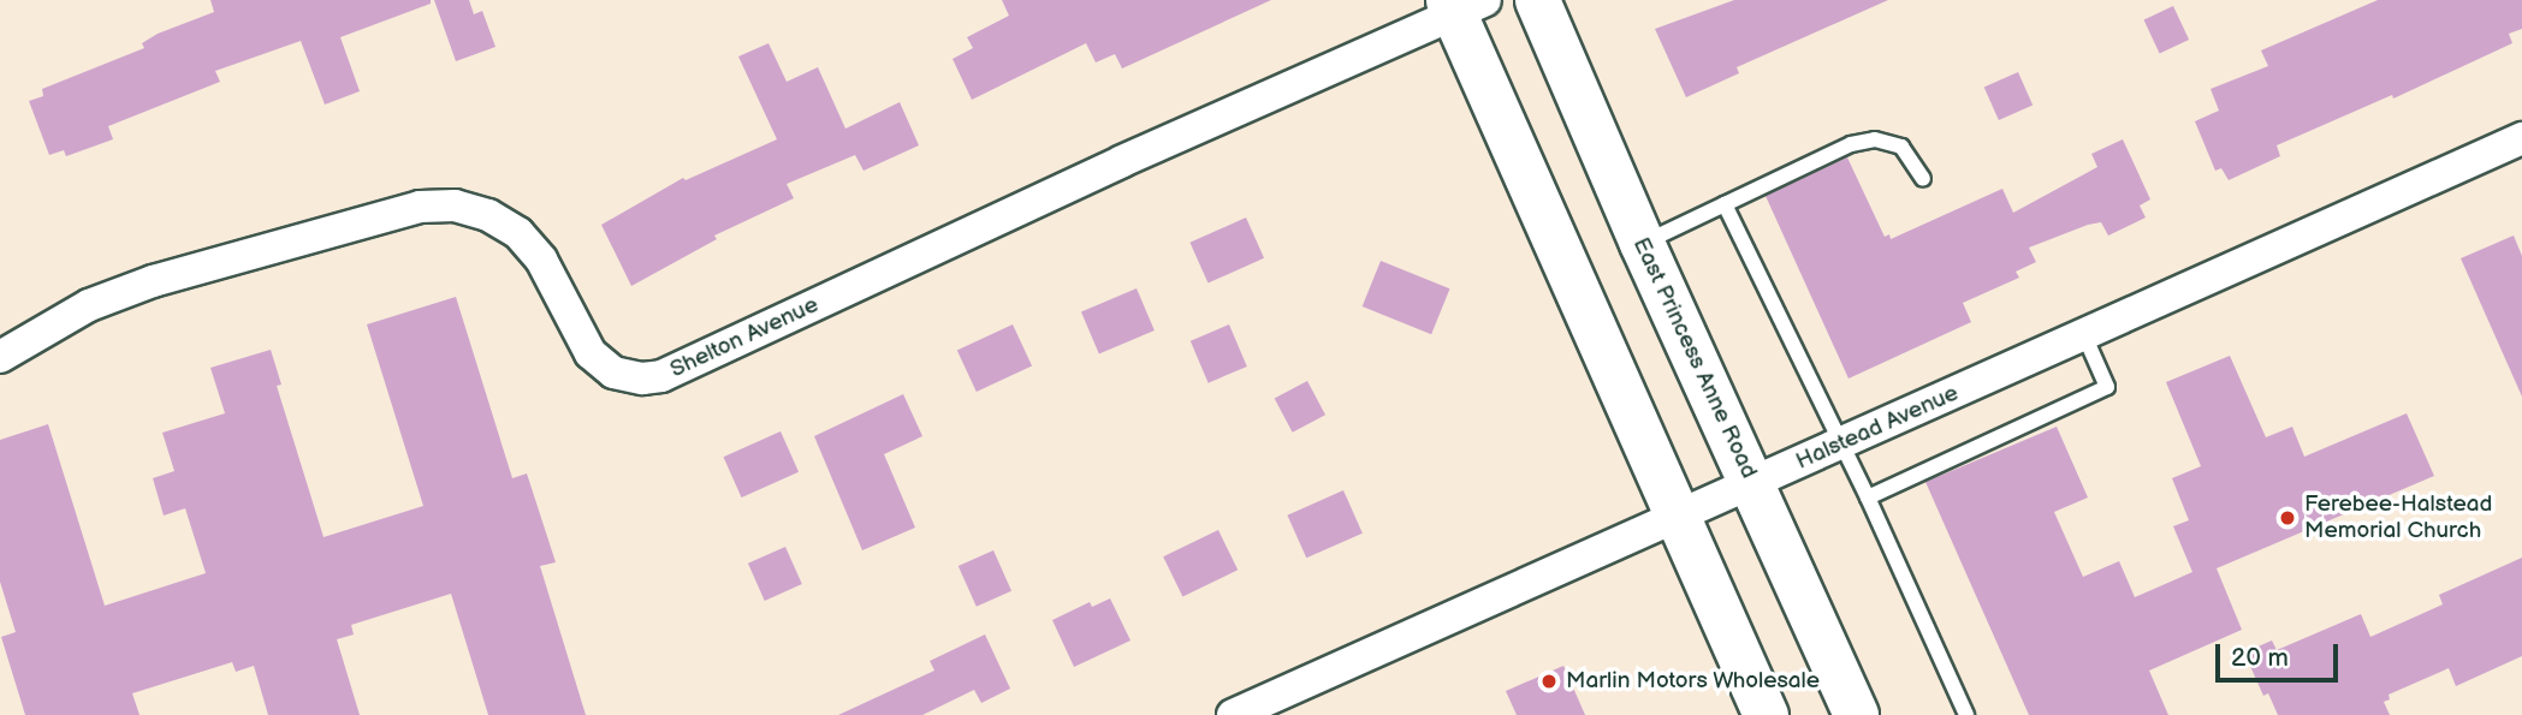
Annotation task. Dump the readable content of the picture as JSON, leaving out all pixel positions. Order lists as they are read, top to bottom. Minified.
{"streets":{"main road":["East Princess Anne Road"],"street":["Shelton Avenue","Halstead Avenue"]},"crossings":[["East Princess Anne Road","Halstead Avenue"]],"places":["Ferebee-Halstead Memorial Church","Marlin Motors Wholesale"],"scale_bar":"20 m"}
